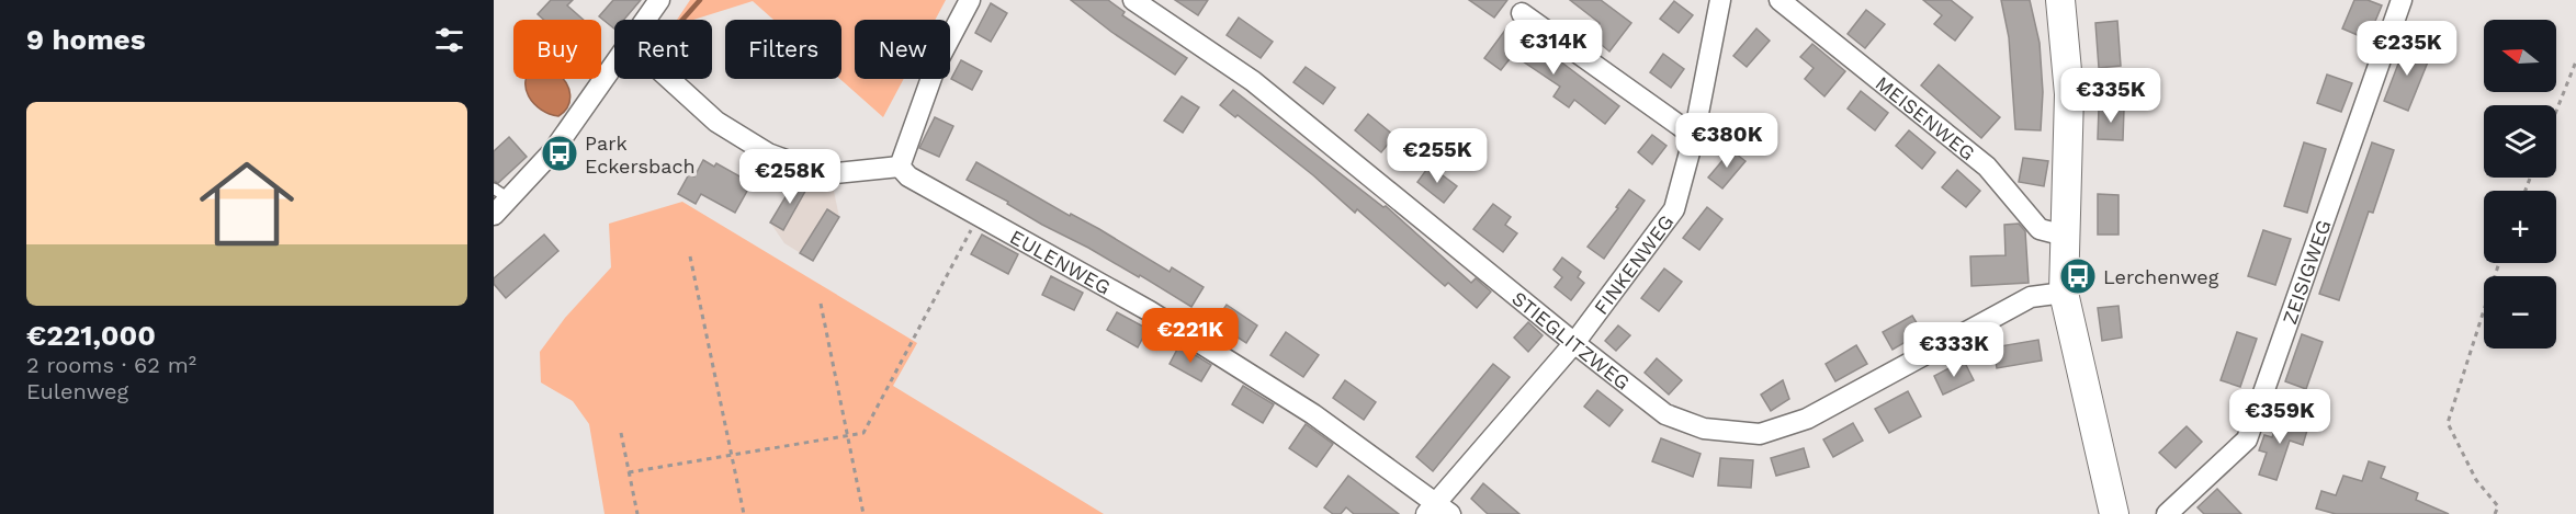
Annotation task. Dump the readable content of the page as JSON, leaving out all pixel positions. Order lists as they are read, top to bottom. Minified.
{"streets":{"street":["MEISENWEG","EULENWEG","FINKENWEG","ZEISIGWEG","STIEGLITZWEG"]},"crossings":[["EULENWEG","FINKENWEG"],["FINKENWEG","STIEGLITZWEG"]],"places":{"bus stop":["Park Eckersbach","Lerchenweg"]},"north":"left","page":{"heading":"9 homes","map_buttons":["+","−"],"price":["€314K","€235K","€335K","€380K","€255K","€258K","€221K","€333K","€359K"],"chip":["Buy","Rent","Filters","New"],"list":[{"name":"€221,000","note":"2 rooms · 62 m² · Eulenweg"}]}}
